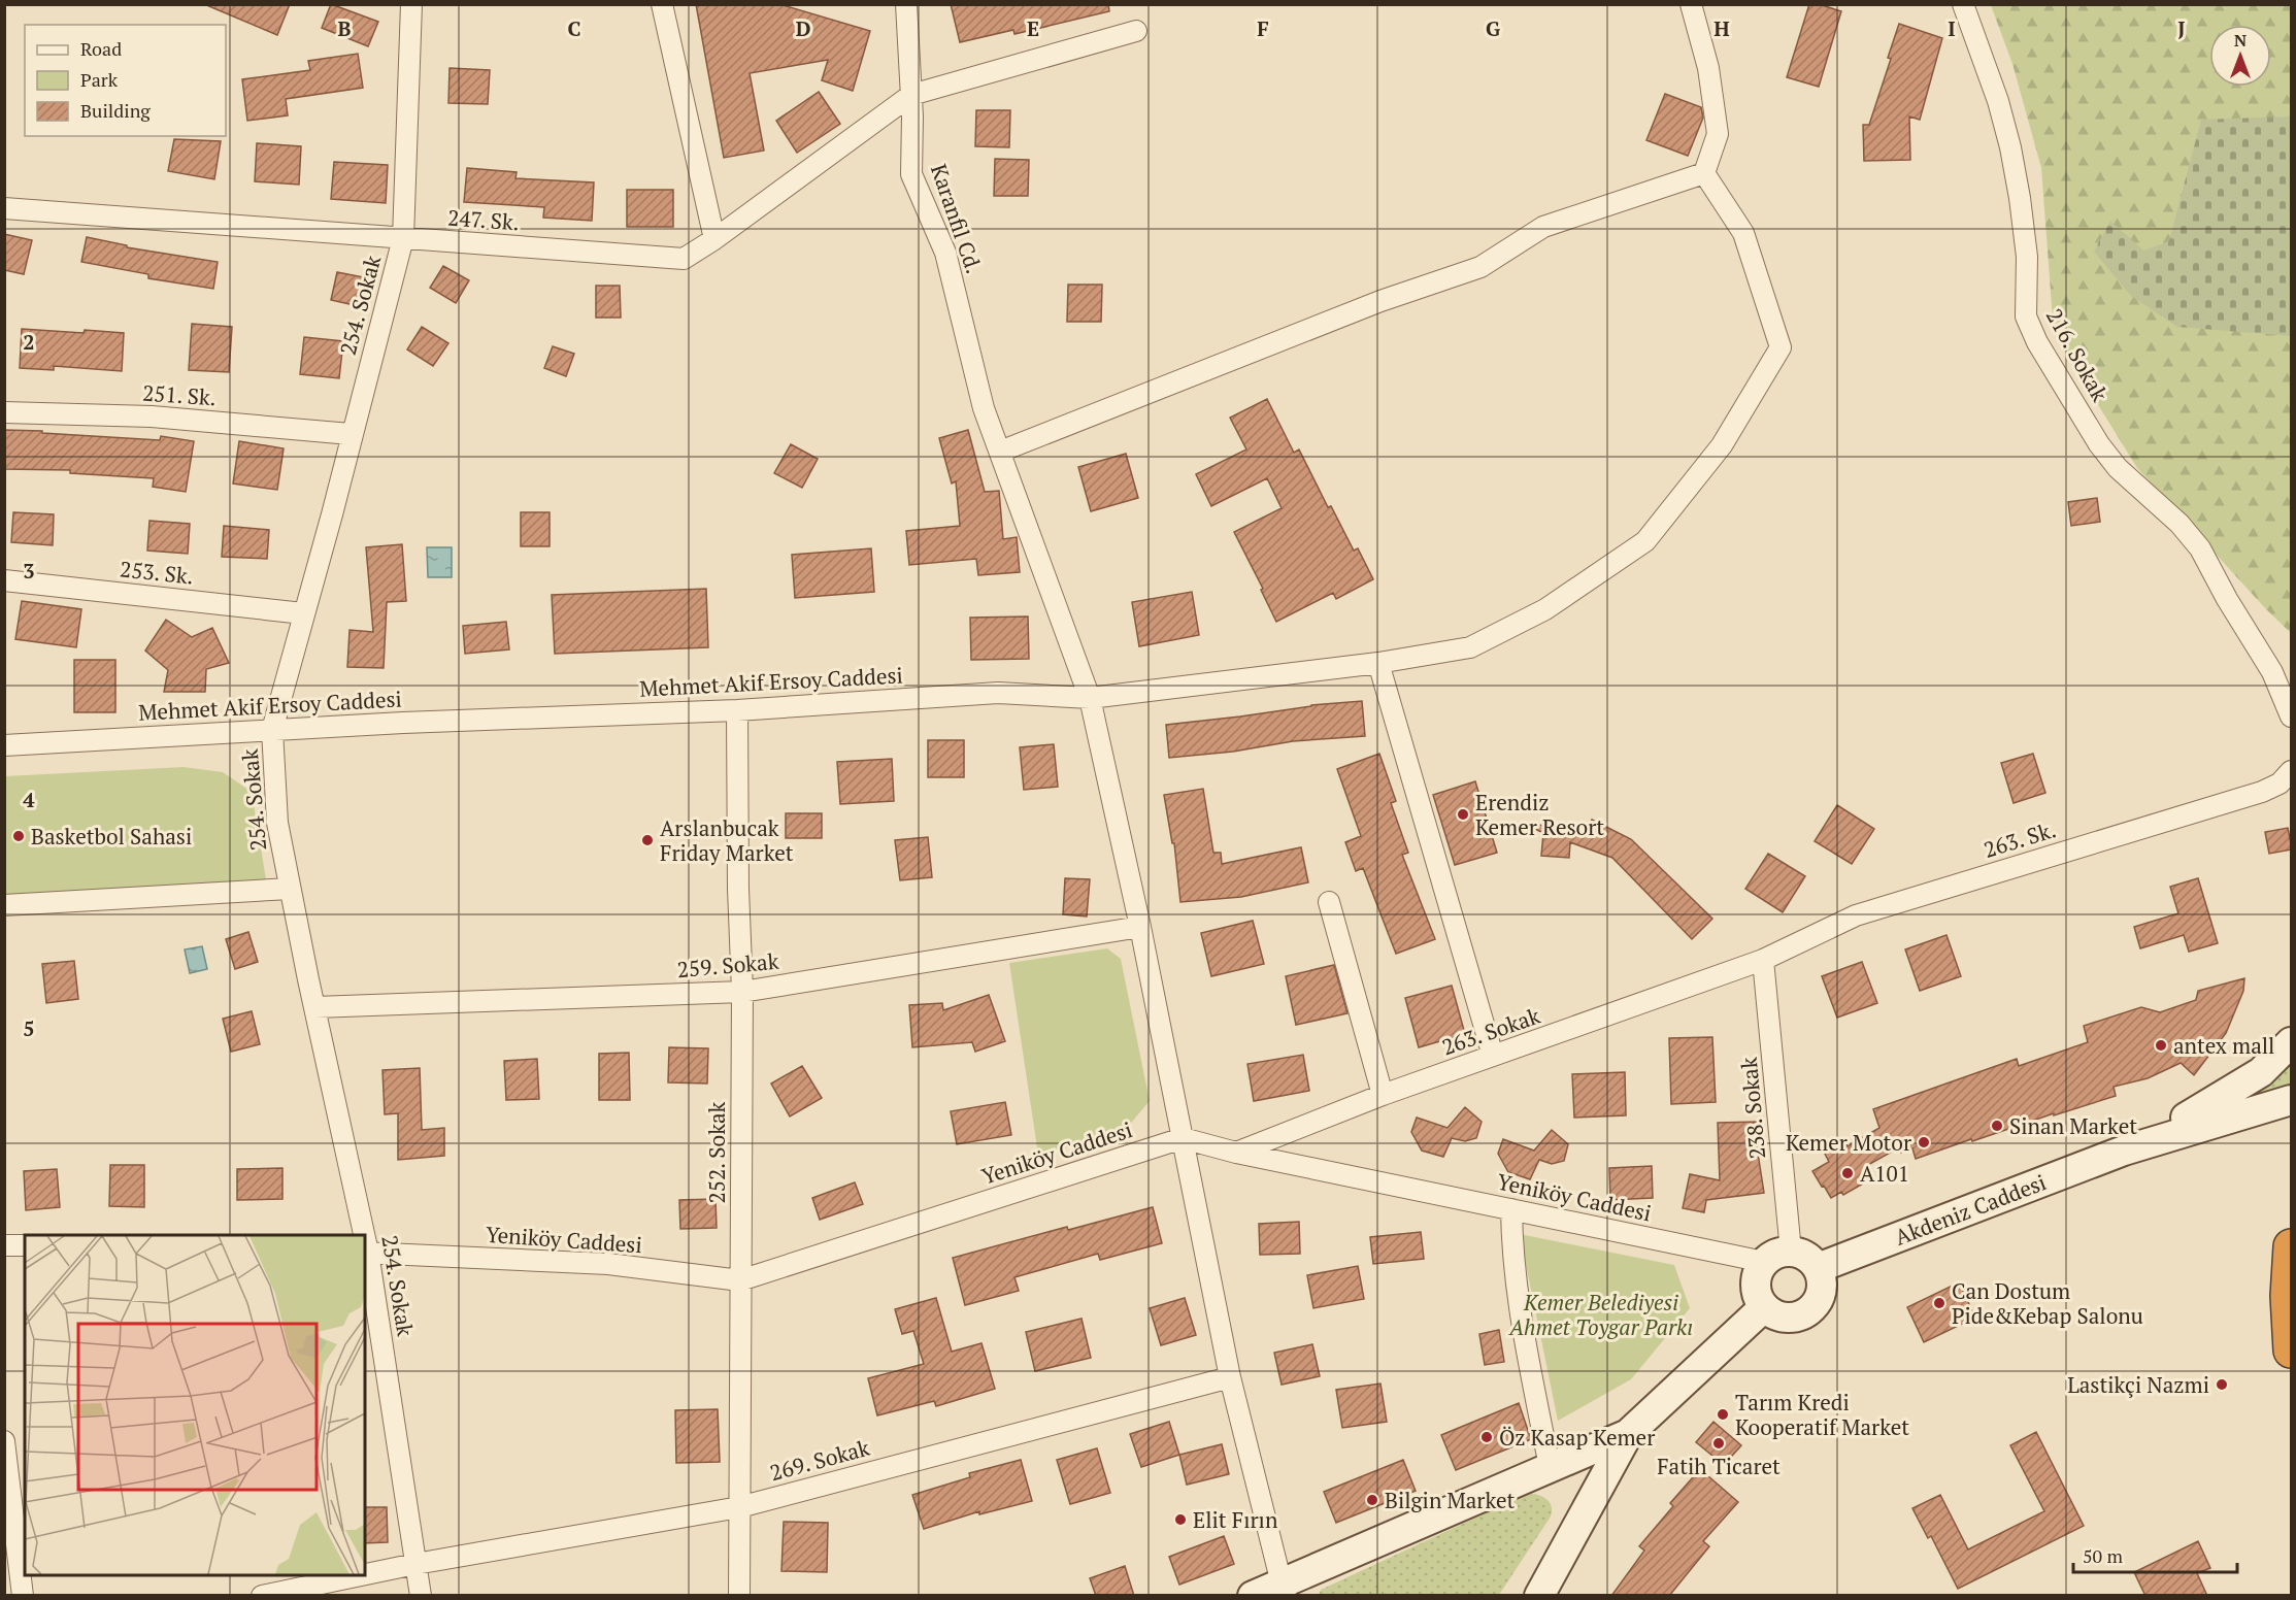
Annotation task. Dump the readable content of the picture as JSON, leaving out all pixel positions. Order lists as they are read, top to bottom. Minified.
{"streets":{"street":["Karanfil Cd.","247. Sk.","254. Sokak","216. Sokak","251. Sk.","253. Sk.","Mehmet Akif Ersoy Caddesi","263. Sk.","259. Sokak","263. Sokak","238. Sokak","252. Sokak","Yeniköy Caddesi","Akdeniz Caddesi","269. Sokak"]},"crossings":[["Karanfil Cd.","247. Sk."],["Karanfil Cd.","Mehmet Akif Ersoy Caddesi"],["247. Sk.","254. Sokak"],["254. Sokak","251. Sk."],["254. Sokak","253. Sk."],["254. Sokak","Mehmet Akif Ersoy Caddesi"],["254. Sokak","259. Sokak"],["254. Sokak","Yeniköy Caddesi"],["254. Sokak","269. Sokak"],["Mehmet Akif Ersoy Caddesi","252. Sokak"],["263. Sk.","263. Sokak"],["263. Sk.","238. Sokak"],["259. Sokak","252. Sokak"],["263. Sokak","238. Sokak"],["263. Sokak","Yeniköy Caddesi"],["238. Sokak","Yeniköy Caddesi"],["238. Sokak","Akdeniz Caddesi"],["252. Sokak","Yeniköy Caddesi"],["252. Sokak","269. Sokak"],["Yeniköy Caddesi","Akdeniz Caddesi"]],"parks":["Kemer Belediyesi Ahmet Toygar Parkı"],"places":["Erendiz Kemer Resort","Basketbol Sahasi","Arslanbucak Friday Market","antex mall","Sinan Market","Kemer Motor","A101","Can Dostum Pide&Kebap Salonu","Lastikçi Nazmi","Tarım Kredi Kooperatif Market","Öz Kasap Kemer","Fatih Ticaret","Bilgin Market","Elit Fırın"],"legend":["Road","Park","Building"],"scale_bar":"50 m","north":"top","grid":{"columns":["B","C","D","E","F","G","H","I","J"],"rows":["2","3","4","5"]}}
